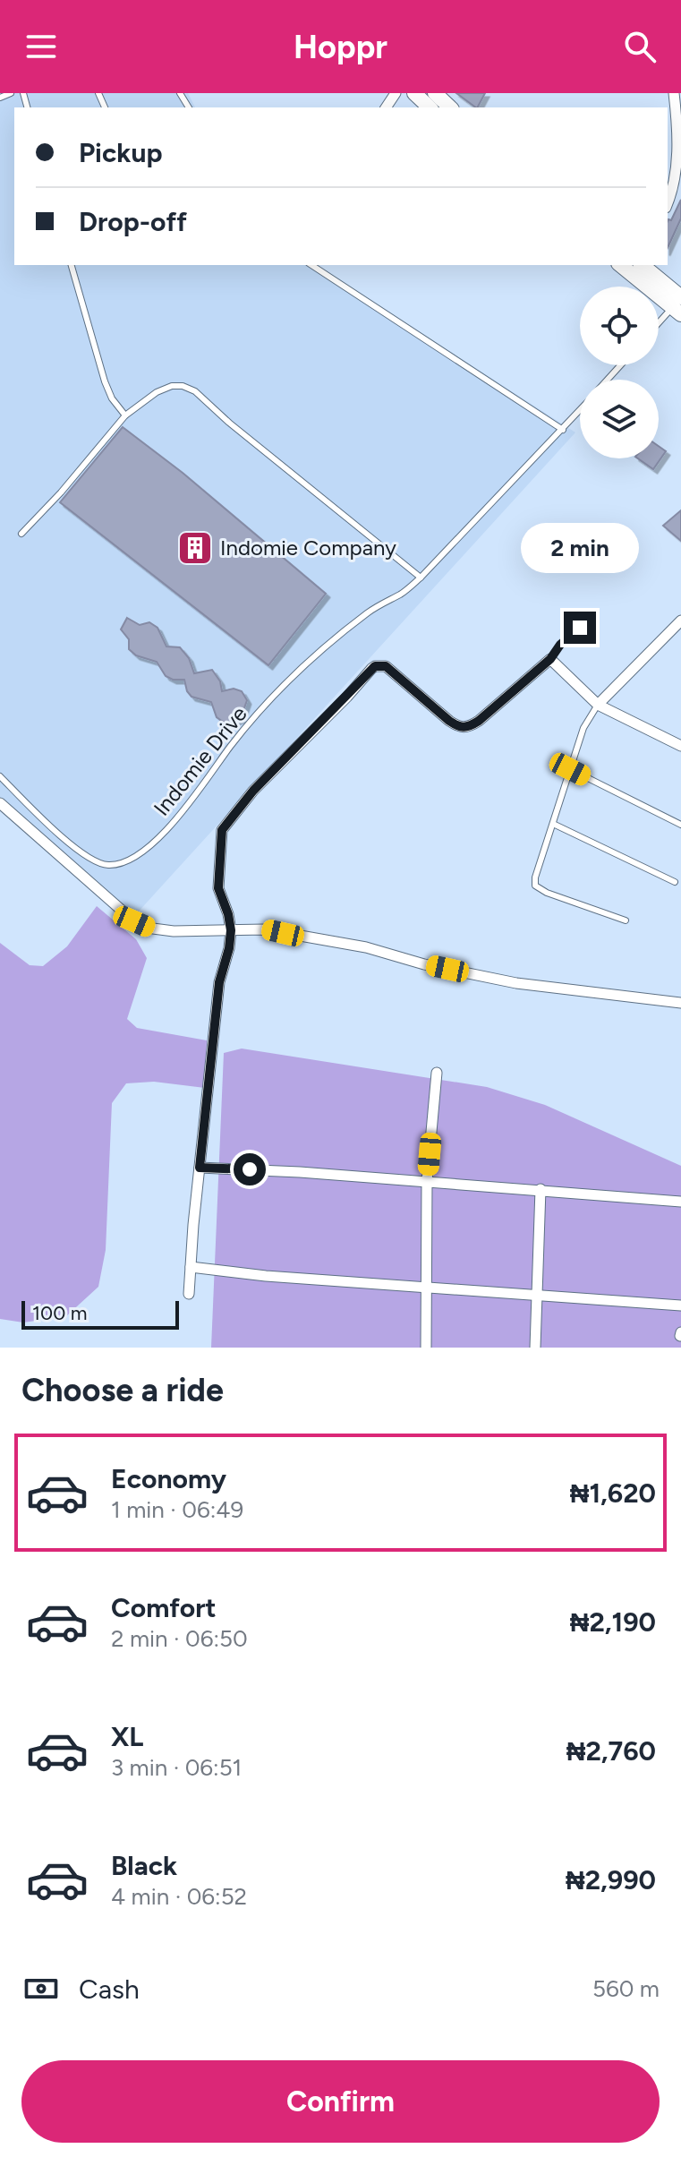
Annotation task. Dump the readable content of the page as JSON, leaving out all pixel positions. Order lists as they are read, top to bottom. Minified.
{"streets":{"lane":["Indomie Drive"]},"places":{"building":["Indomie Company"]},"scale_bar":"100 m","page":{"header":"Hoppr","banner":["Pickup","Drop-off"],"bubble":"2 min","scale":"100 m","heading":"Choose a ride","list":[{"name":"Economy","note":"1 min · 06:49","value":"₦1,620"},{"name":"Comfort","note":"2 min · 06:50","value":"₦2,190"},{"name":"XL","note":"3 min · 06:51","value":"₦2,760"},{"name":"Black","note":"4 min · 06:52","value":"₦2,990"}],"pay":["Cash","560 m"],"buttons":"Confirm"}}
